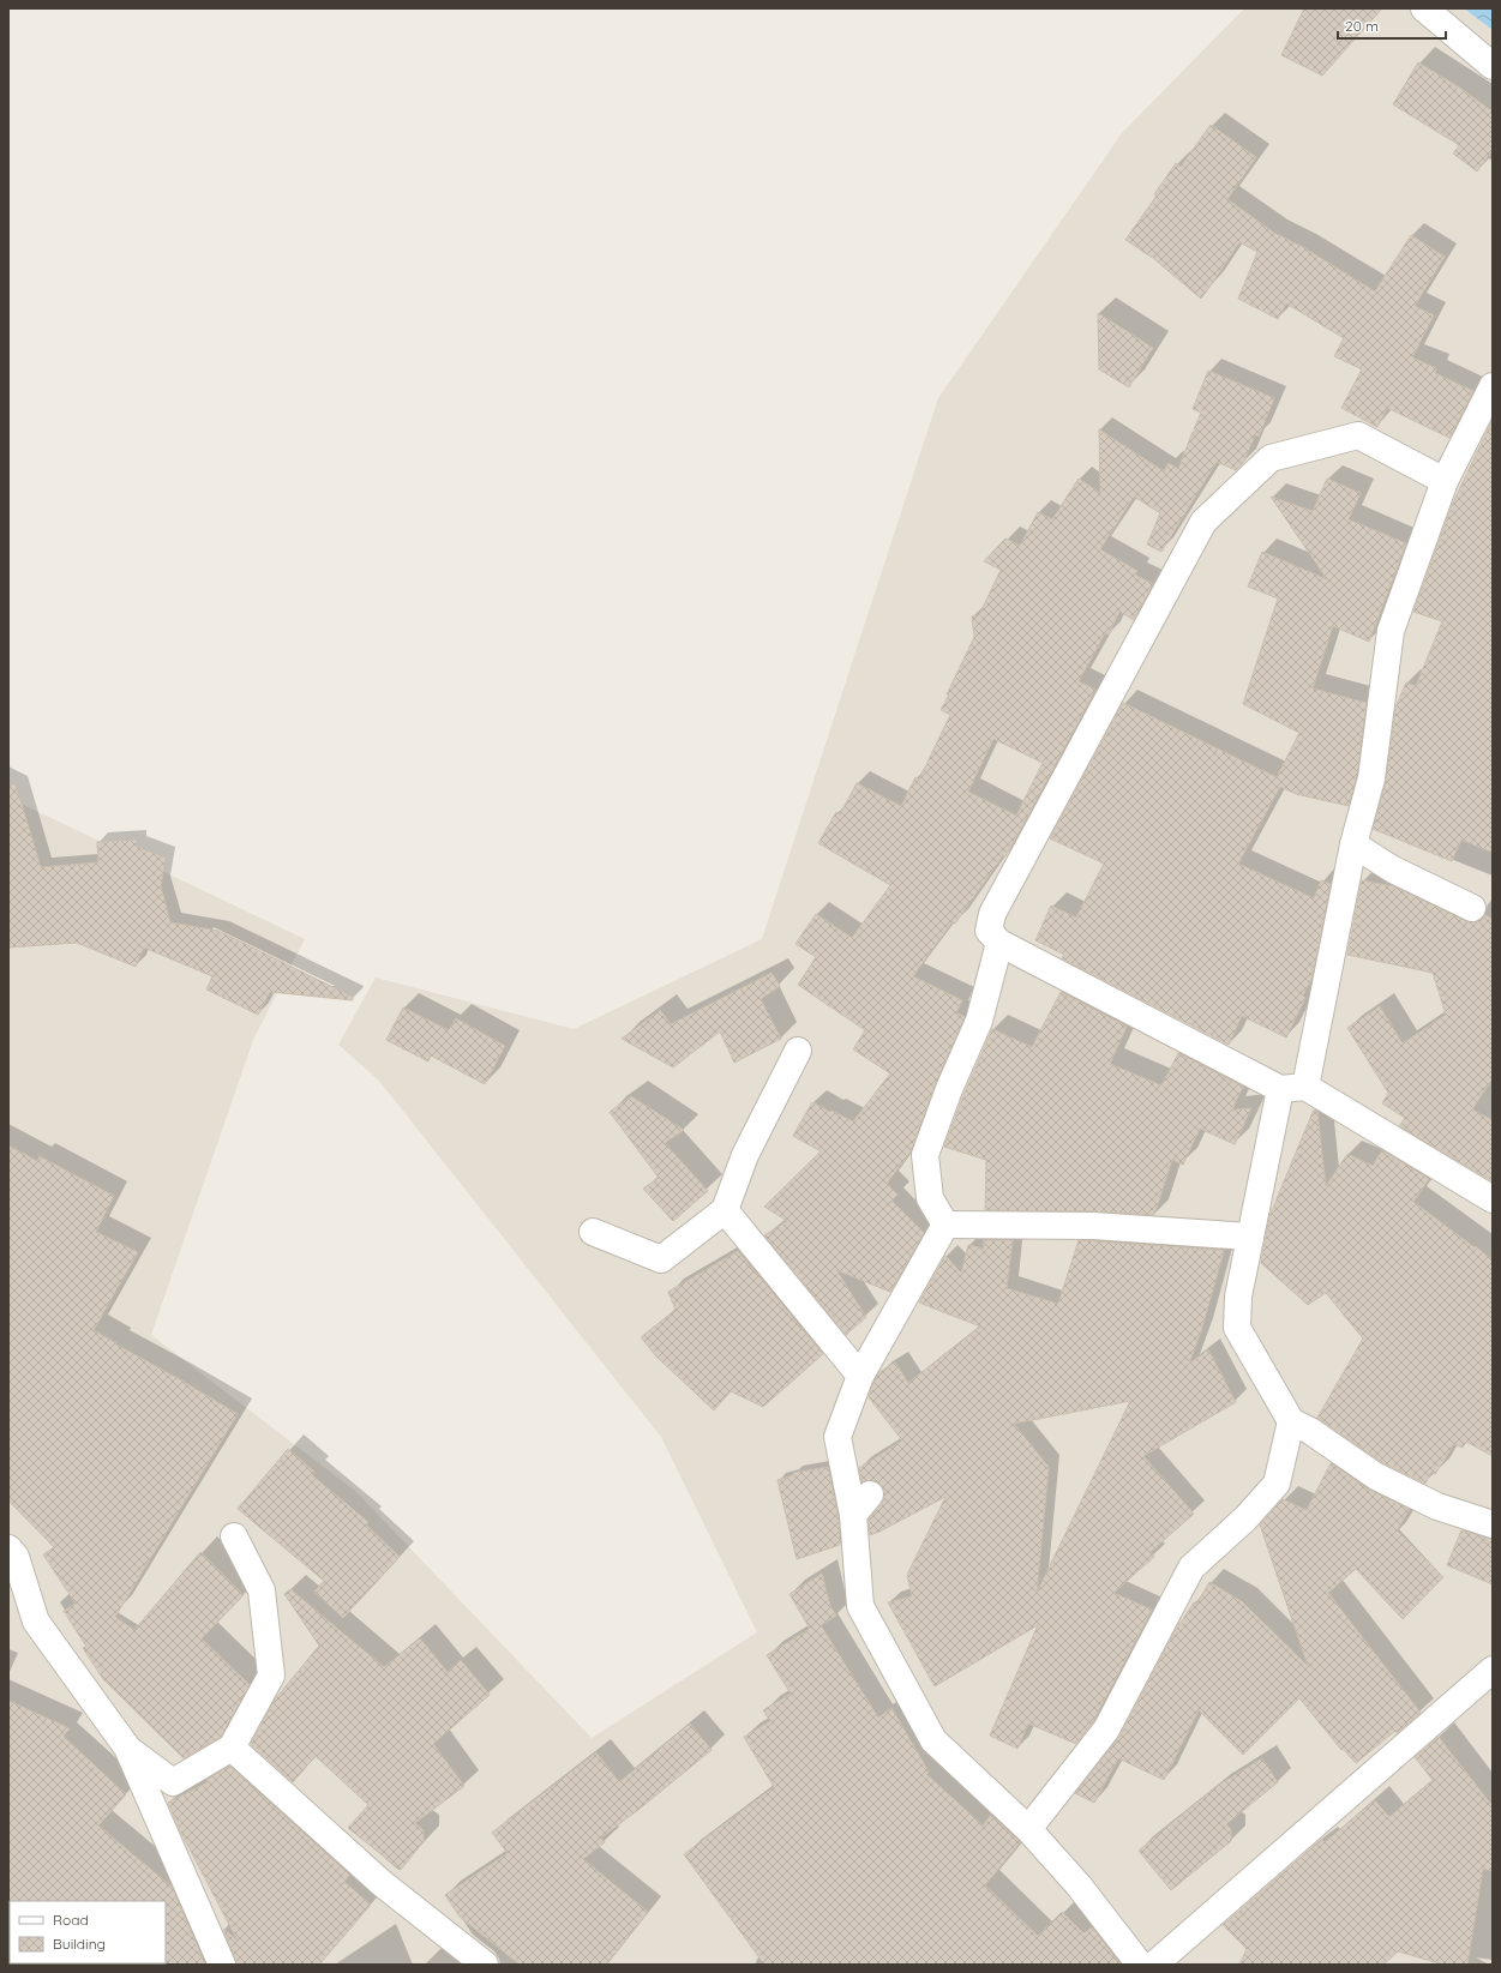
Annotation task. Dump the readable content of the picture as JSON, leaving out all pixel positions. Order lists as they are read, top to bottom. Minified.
{"legend":["Road","Building"],"scale_bar":"20 m"}
